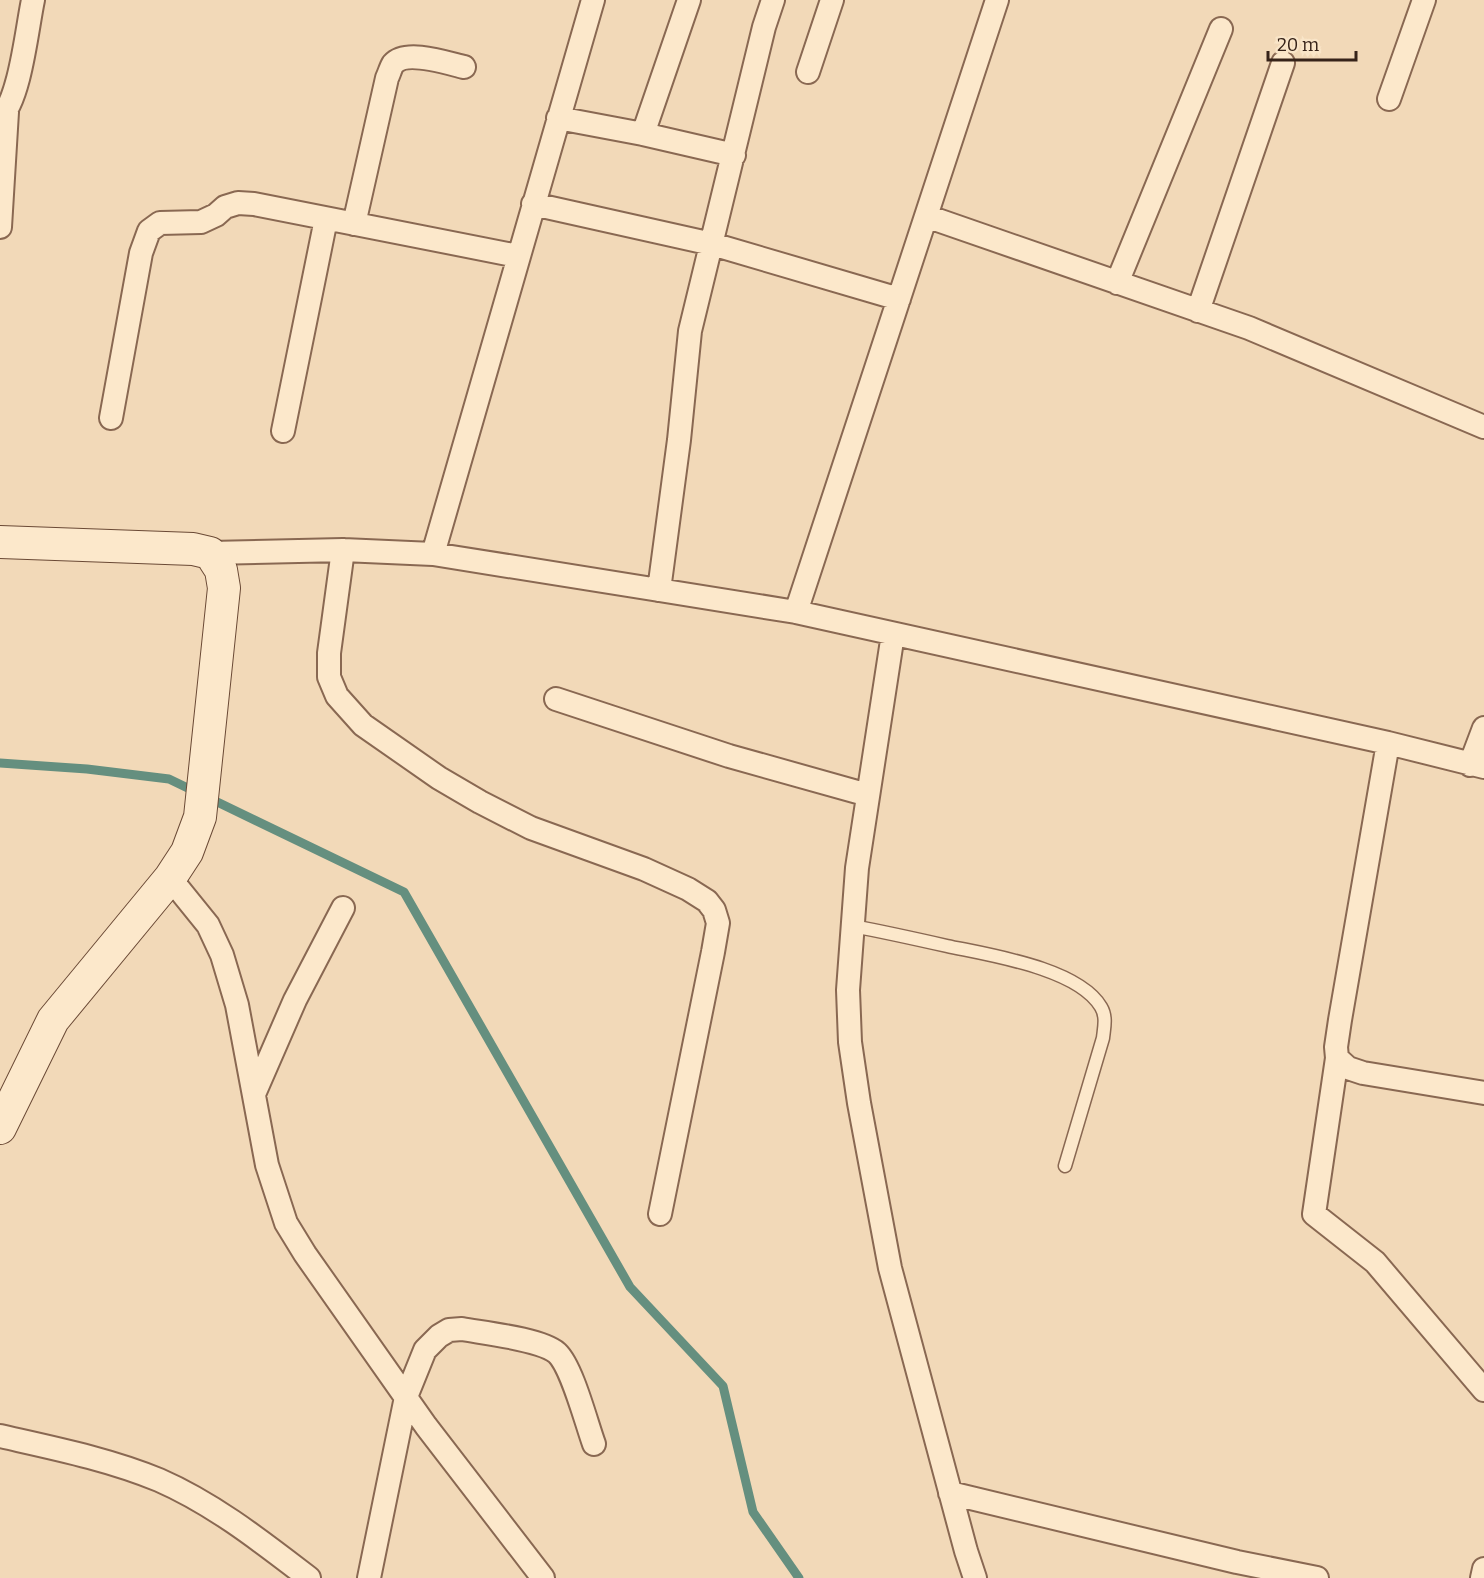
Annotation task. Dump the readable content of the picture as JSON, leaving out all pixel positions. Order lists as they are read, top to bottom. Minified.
{"scale_bar":"20 m"}
